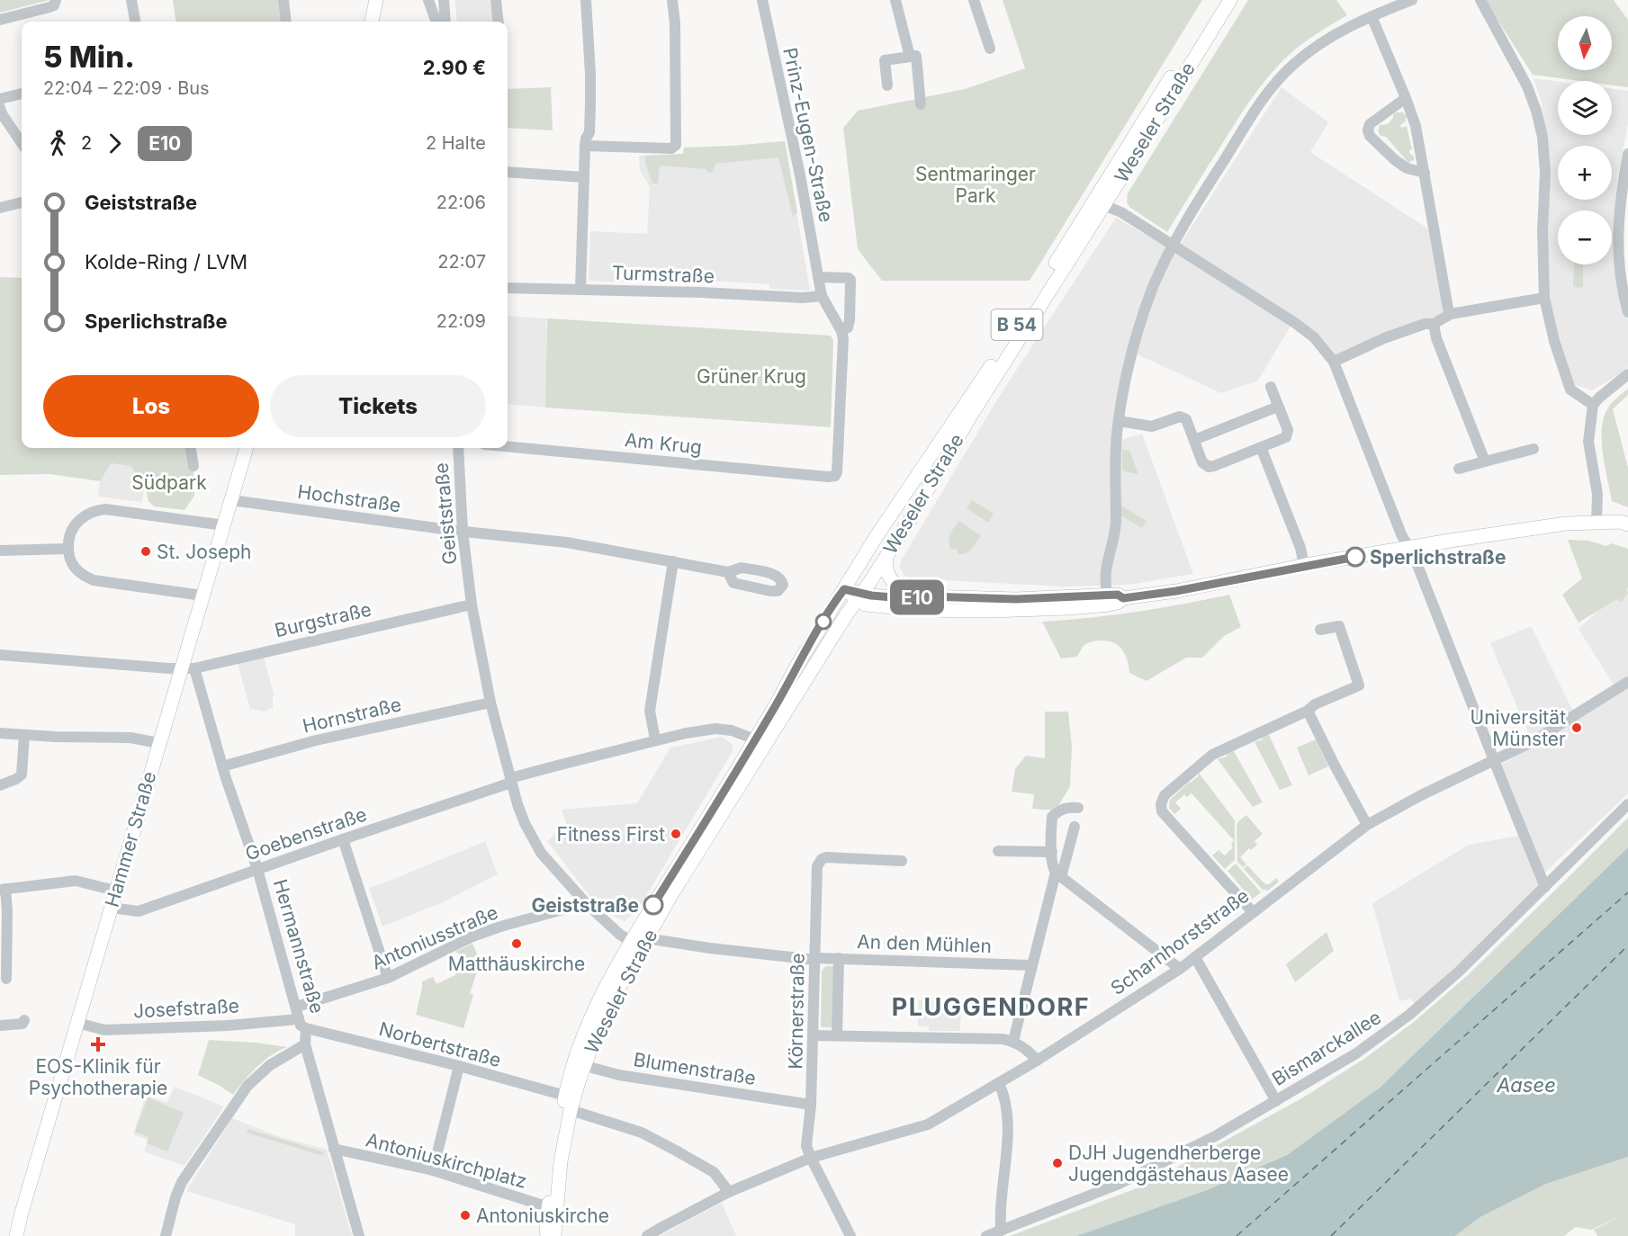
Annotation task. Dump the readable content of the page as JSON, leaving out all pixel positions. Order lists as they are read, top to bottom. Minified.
{"streets":{"main road":["Weseler Straße","B 54","Hammer Straße"],"street":["Prinz-Eugen-Straße","Turmstraße","Am Krug","Hochstraße","Geiststraße","Burgstraße","Hornstraße","Goebenstraße","Antoniusstraße","Scharnhorststraße","An den Mühlen","Hermannstraße","Josefstraße","Körnerstraße","Norbertstraße","Bismarckallee","Blumenstraße","Antoniuskirchplatz"]},"crossings":[["Weseler Straße","Geiststraße"],["Weseler Straße","Goebenstraße"],["Weseler Straße","An den Mühlen"],["Weseler Straße","Norbertstraße"],["Weseler Straße","Blumenstraße"],["Weseler Straße","Antoniuskirchplatz"],["Prinz-Eugen-Straße","Turmstraße"],["Prinz-Eugen-Straße","Am Krug"],["Hochstraße","Geiststraße"],["Hochstraße","Hammer Straße"],["Geiststraße","Burgstraße"],["Geiststraße","Hornstraße"],["Geiststraße","Goebenstraße"],["Geiststraße","Antoniusstraße"],["Geiststraße","An den Mühlen"],["Burgstraße","Hammer Straße"],["Burgstraße","Hermannstraße"],["Hornstraße","Hermannstraße"],["Goebenstraße","Hammer Straße"],["Goebenstraße","Hermannstraße"],["Hammer Straße","Hermannstraße"],["Hammer Straße","Josefstraße"],["Antoniusstraße","Hermannstraße"],["Scharnhorststraße","Körnerstraße"],["An den Mühlen","Körnerstraße"],["Hermannstraße","Josefstraße"],["Hermannstraße","Norbertstraße"],["Hermannstraße","Antoniuskirchplatz"],["Körnerstraße","Blumenstraße"]],"districts":["PLUGGENDORF"],"water":["Aasee"],"parks":["Sentmaringer Park","Grüner Krug","Südpark"],"places":{"other":["St. Joseph","Sperlichstraße","Universität Münster","Fitness First","Geiststraße","Matthäuskirche","DJH Jugendherberge Jugendgästehaus Aasee","Antoniuskirche"],"health":["EOS-Klinik für Psychotherapie"]},"lines":["bus line E10"],"north":"bottom","page":{"on_map":"E10","map_buttons":["+","−"],"heading":["5 Min.","22:04 – 22:09 · Bus","2.90 €"],"legs":["2","E10","2 Halte"],"list":[{"name":"Geiststraße","value":"22:06"},{"name":"Kolde-Ring / LVM","value":"22:07"},{"name":"Sperlichstraße","value":"22:09"}],"buttons":["Los","Tickets"]}}
